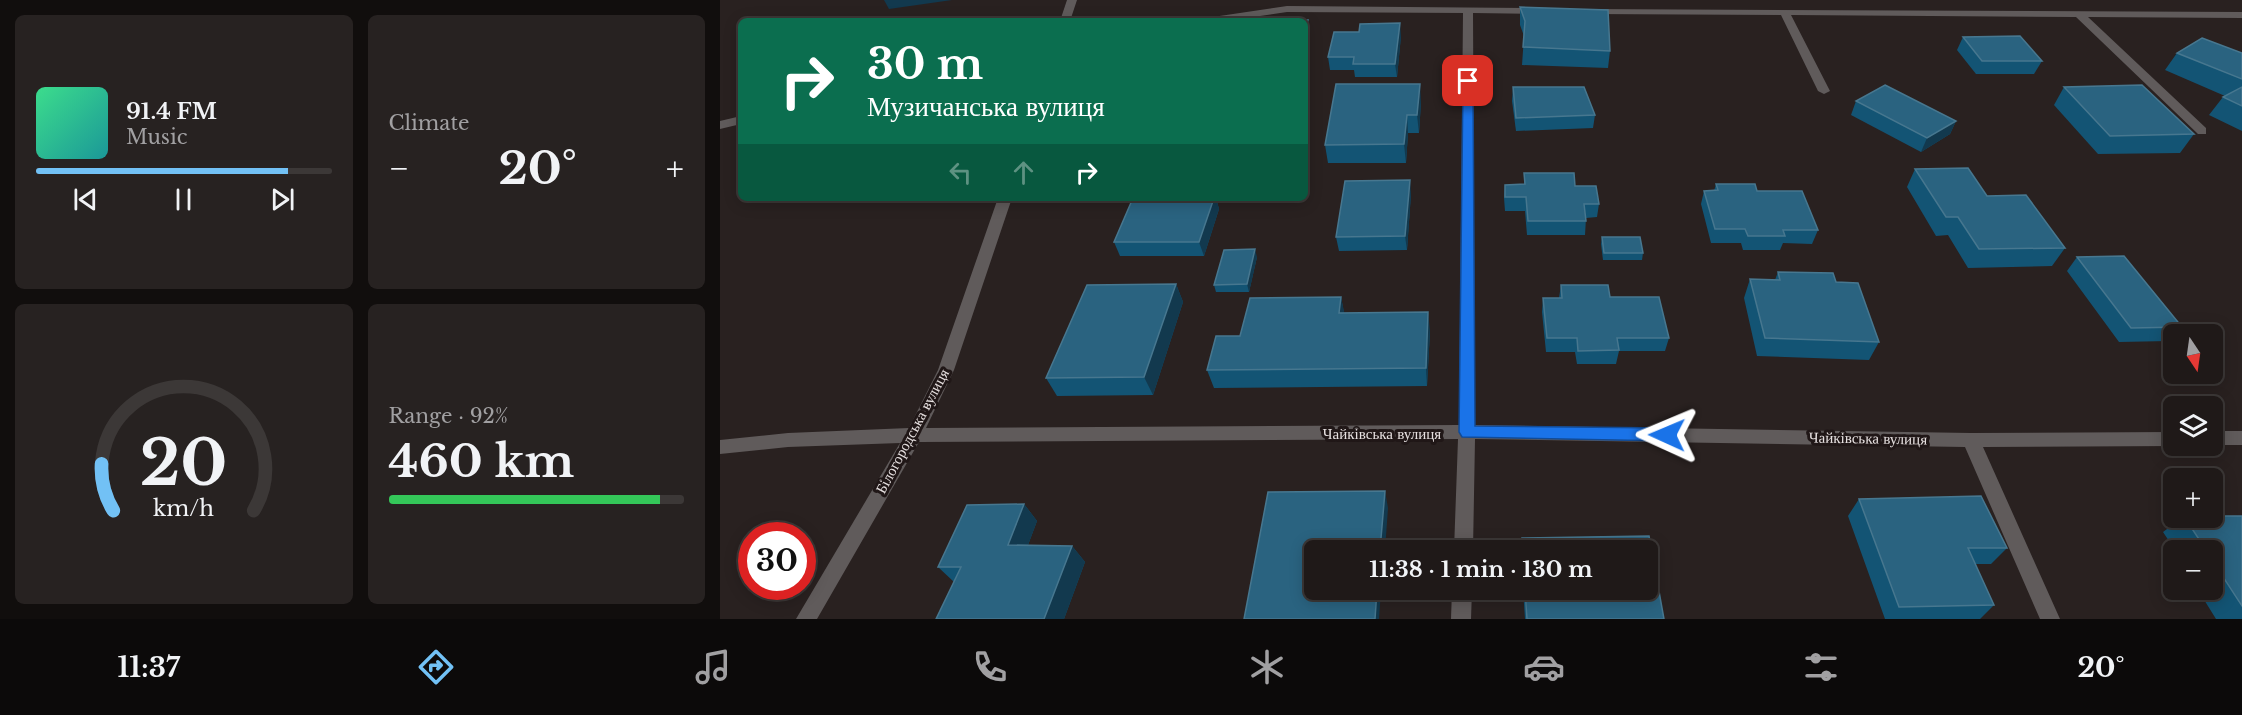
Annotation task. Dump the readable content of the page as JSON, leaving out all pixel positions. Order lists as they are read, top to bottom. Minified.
{"streets":{"street":["Білогородська вулиця","Чайківська вулиця"]},"crossings":[["Білогородська вулиця","Чайківська вулиця"]],"north":"bottom","page":{"tile":["Climate",["Range · 92%","460 km"]],"turn":["30 m","Музичанська вулиця"],"song":["91.4 FM","Music"],"heat":["−","20°","+"],"map_buttons":["+","−"],"limit":"30","trip":"11:38 · 1 min · 130 m","tabs":["11:37","20°"],"gauge":["20","km/h"]}}
